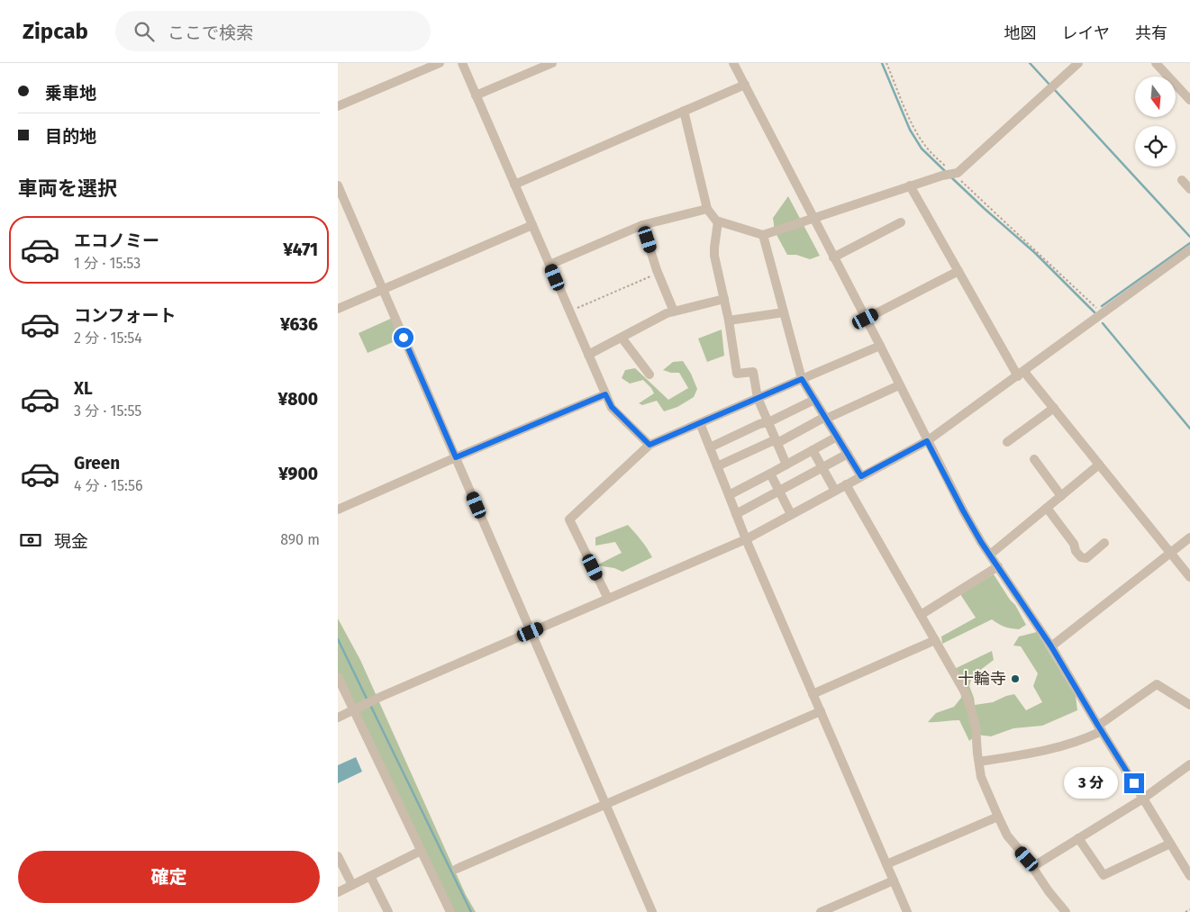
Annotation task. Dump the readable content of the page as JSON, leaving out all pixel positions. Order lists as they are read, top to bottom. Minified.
{"places":["十輪寺"],"north":"bottom","page":{"header":"Zipcab","search":"ここで検索","nav":["地図","レイヤ","共有"],"banner":["乗車地","目的地"],"heading":"車両を選択","list":[{"name":"エコノミー","note":"1 分 · 15:53","value":"¥471"},{"name":"コンフォート","note":"2 分 · 15:54","value":"¥636"},{"name":"XL","note":"3 分 · 15:55","value":"¥800"},{"name":"Green","note":"4 分 · 15:56","value":"¥900"}],"pay":["現金","890 m"],"bubble":"3 分","buttons":"確定"}}
